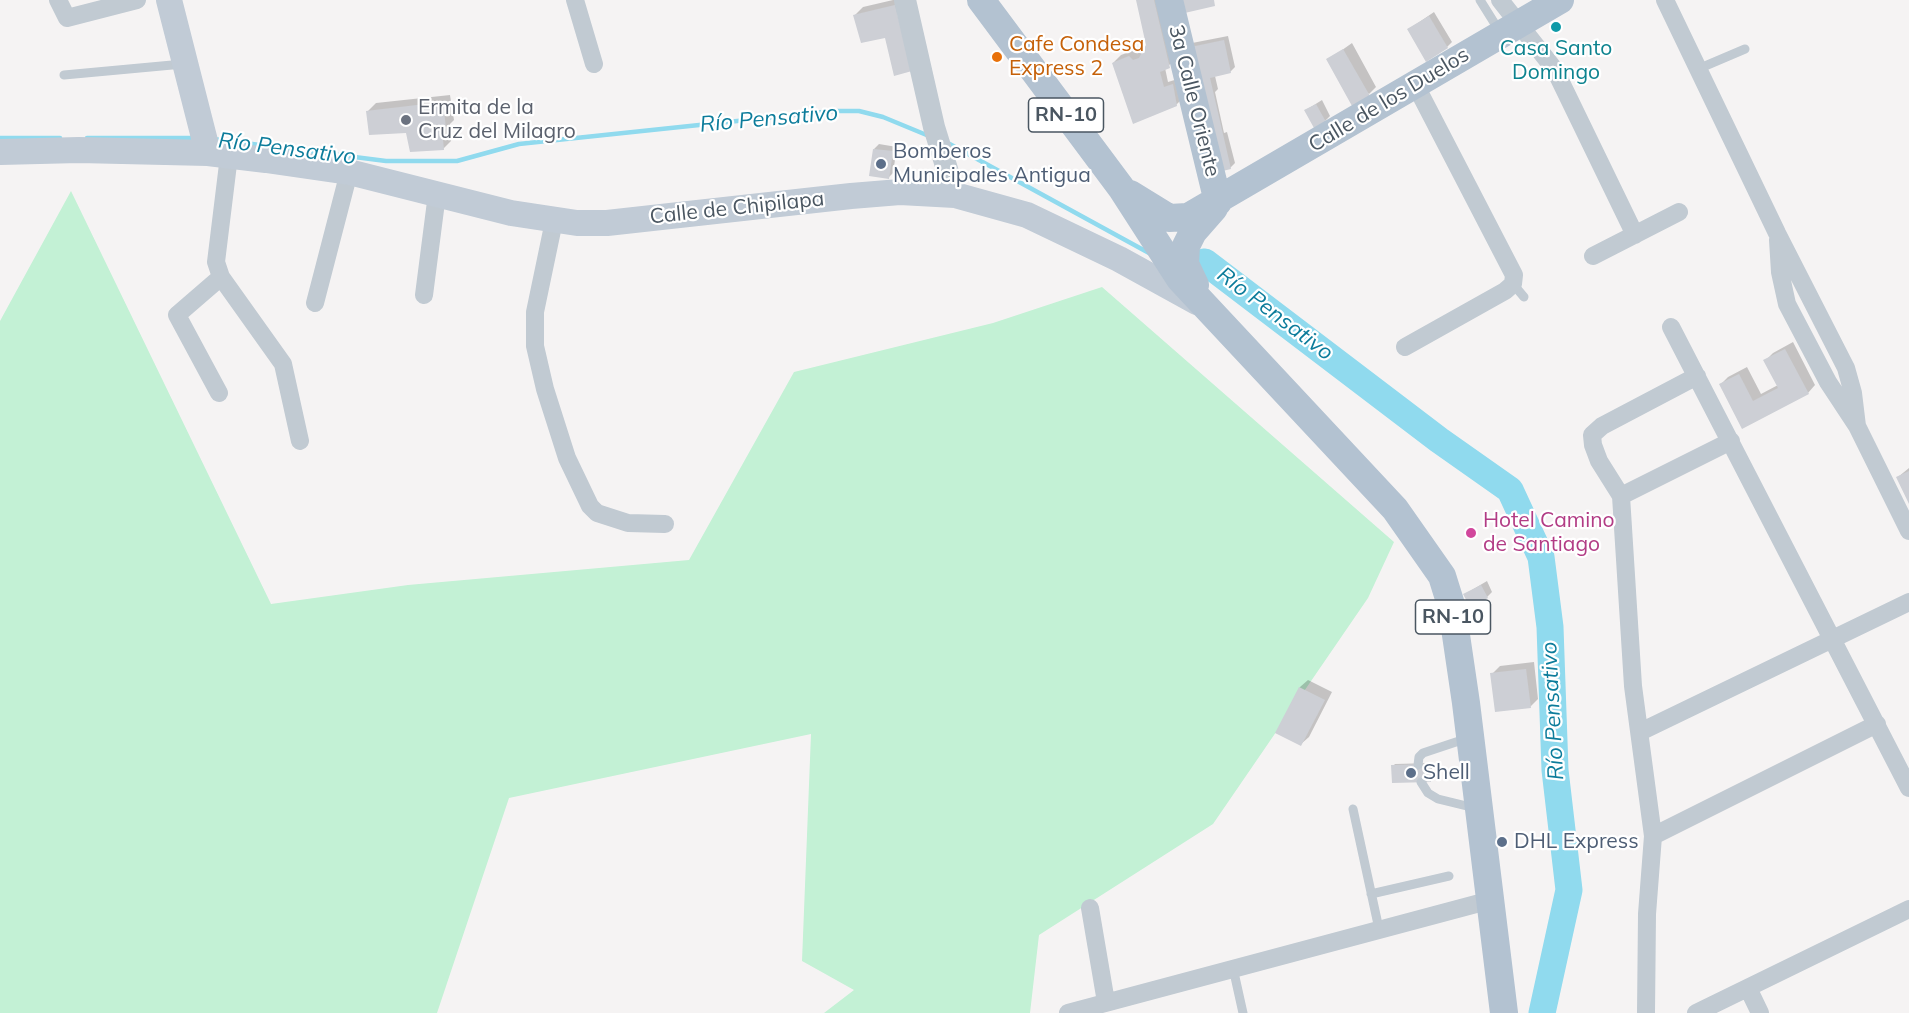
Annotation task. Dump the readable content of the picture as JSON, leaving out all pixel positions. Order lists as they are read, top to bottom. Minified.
{"streets":{"main road":["Calle de los Duelos","3a Calle Oriente","RN-10","Calle de Chipilapa"]},"crossings":[["Calle de los Duelos","3a Calle Oriente"],["Calle de los Duelos","RN-10"],["RN-10","Calle de Chipilapa"]],"water":["Río Pensativo"],"places":["Casa Santo Domingo","Cafe Condesa Express 2","Ermita de la Cruz del Milagro","Bomberos Municipales Antigua","Hotel Camino de Santiago","Shell","DHL Express"]}
